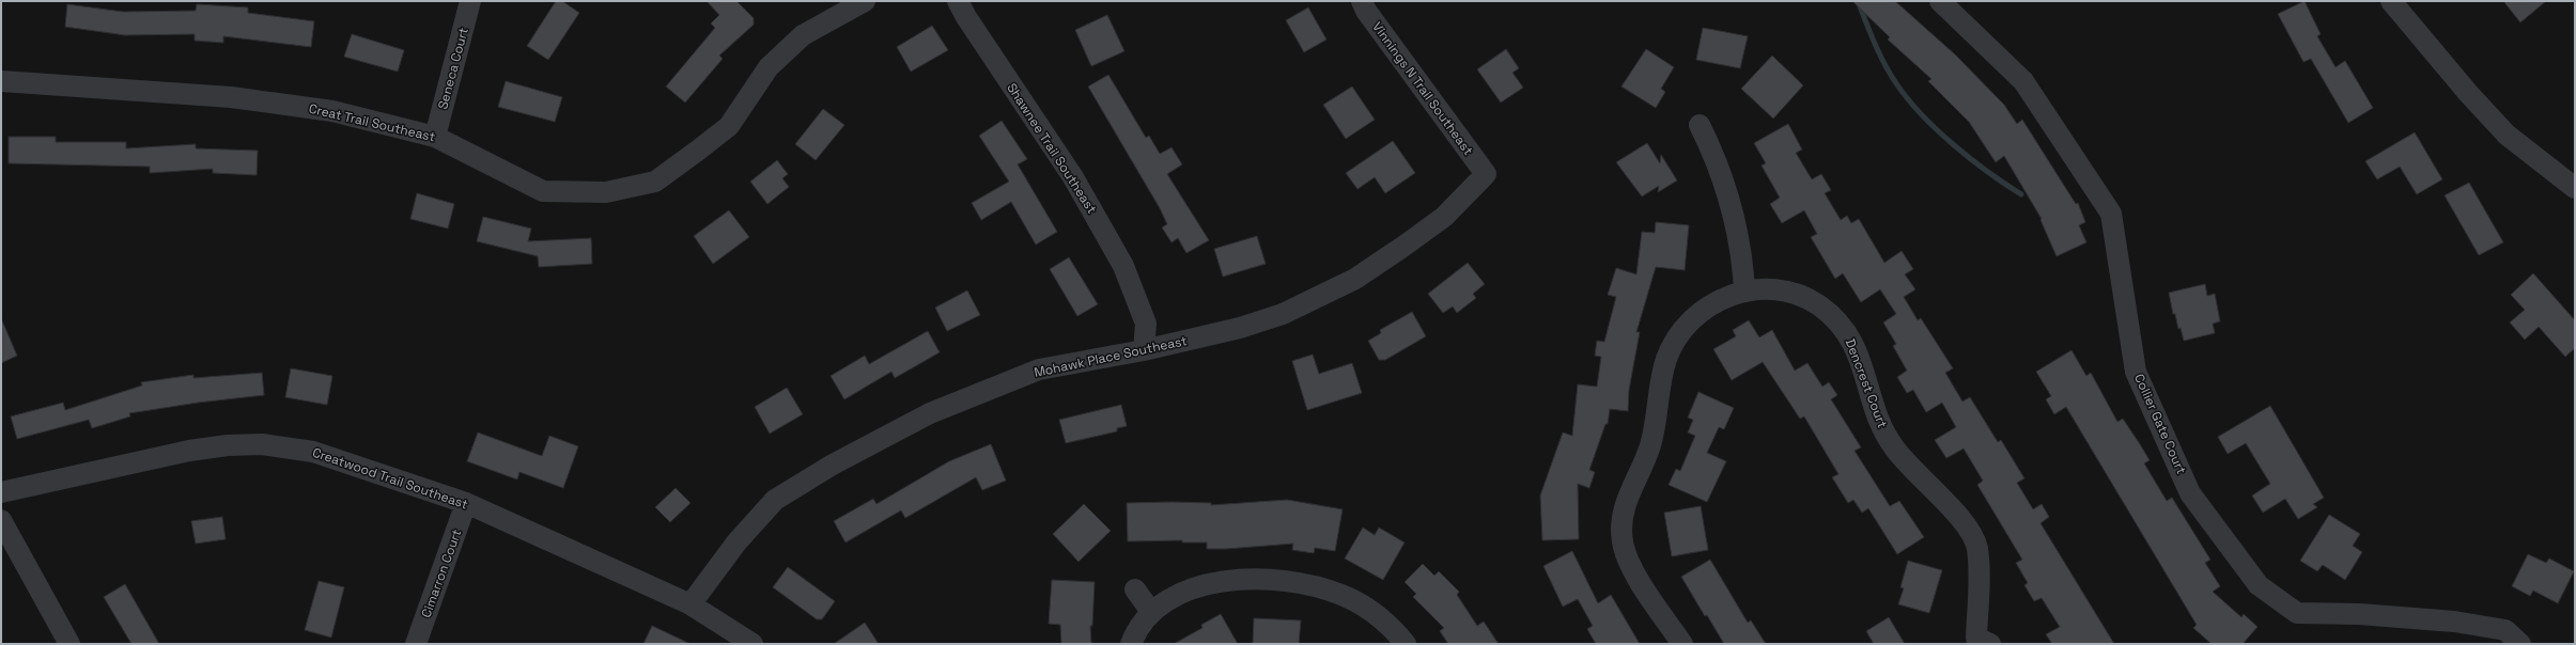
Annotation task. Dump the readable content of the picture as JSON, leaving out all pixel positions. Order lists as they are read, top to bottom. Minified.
{"streets":{"street":["Seneca Court","Vinnings N Trail Southeast","Creat Trail Southeast","Shawnee Trail Southeast","Mohawk Place Southeast","Dencrest Court","Collier Gate Court","Creatwood Trail Southeast","Cimarron Court"]},"crossings":[["Seneca Court","Creat Trail Southeast"],["Vinnings N Trail Southeast","Mohawk Place Southeast"],["Shawnee Trail Southeast","Mohawk Place Southeast"],["Mohawk Place Southeast","Creatwood Trail Southeast"],["Creatwood Trail Southeast","Cimarron Court"]]}
